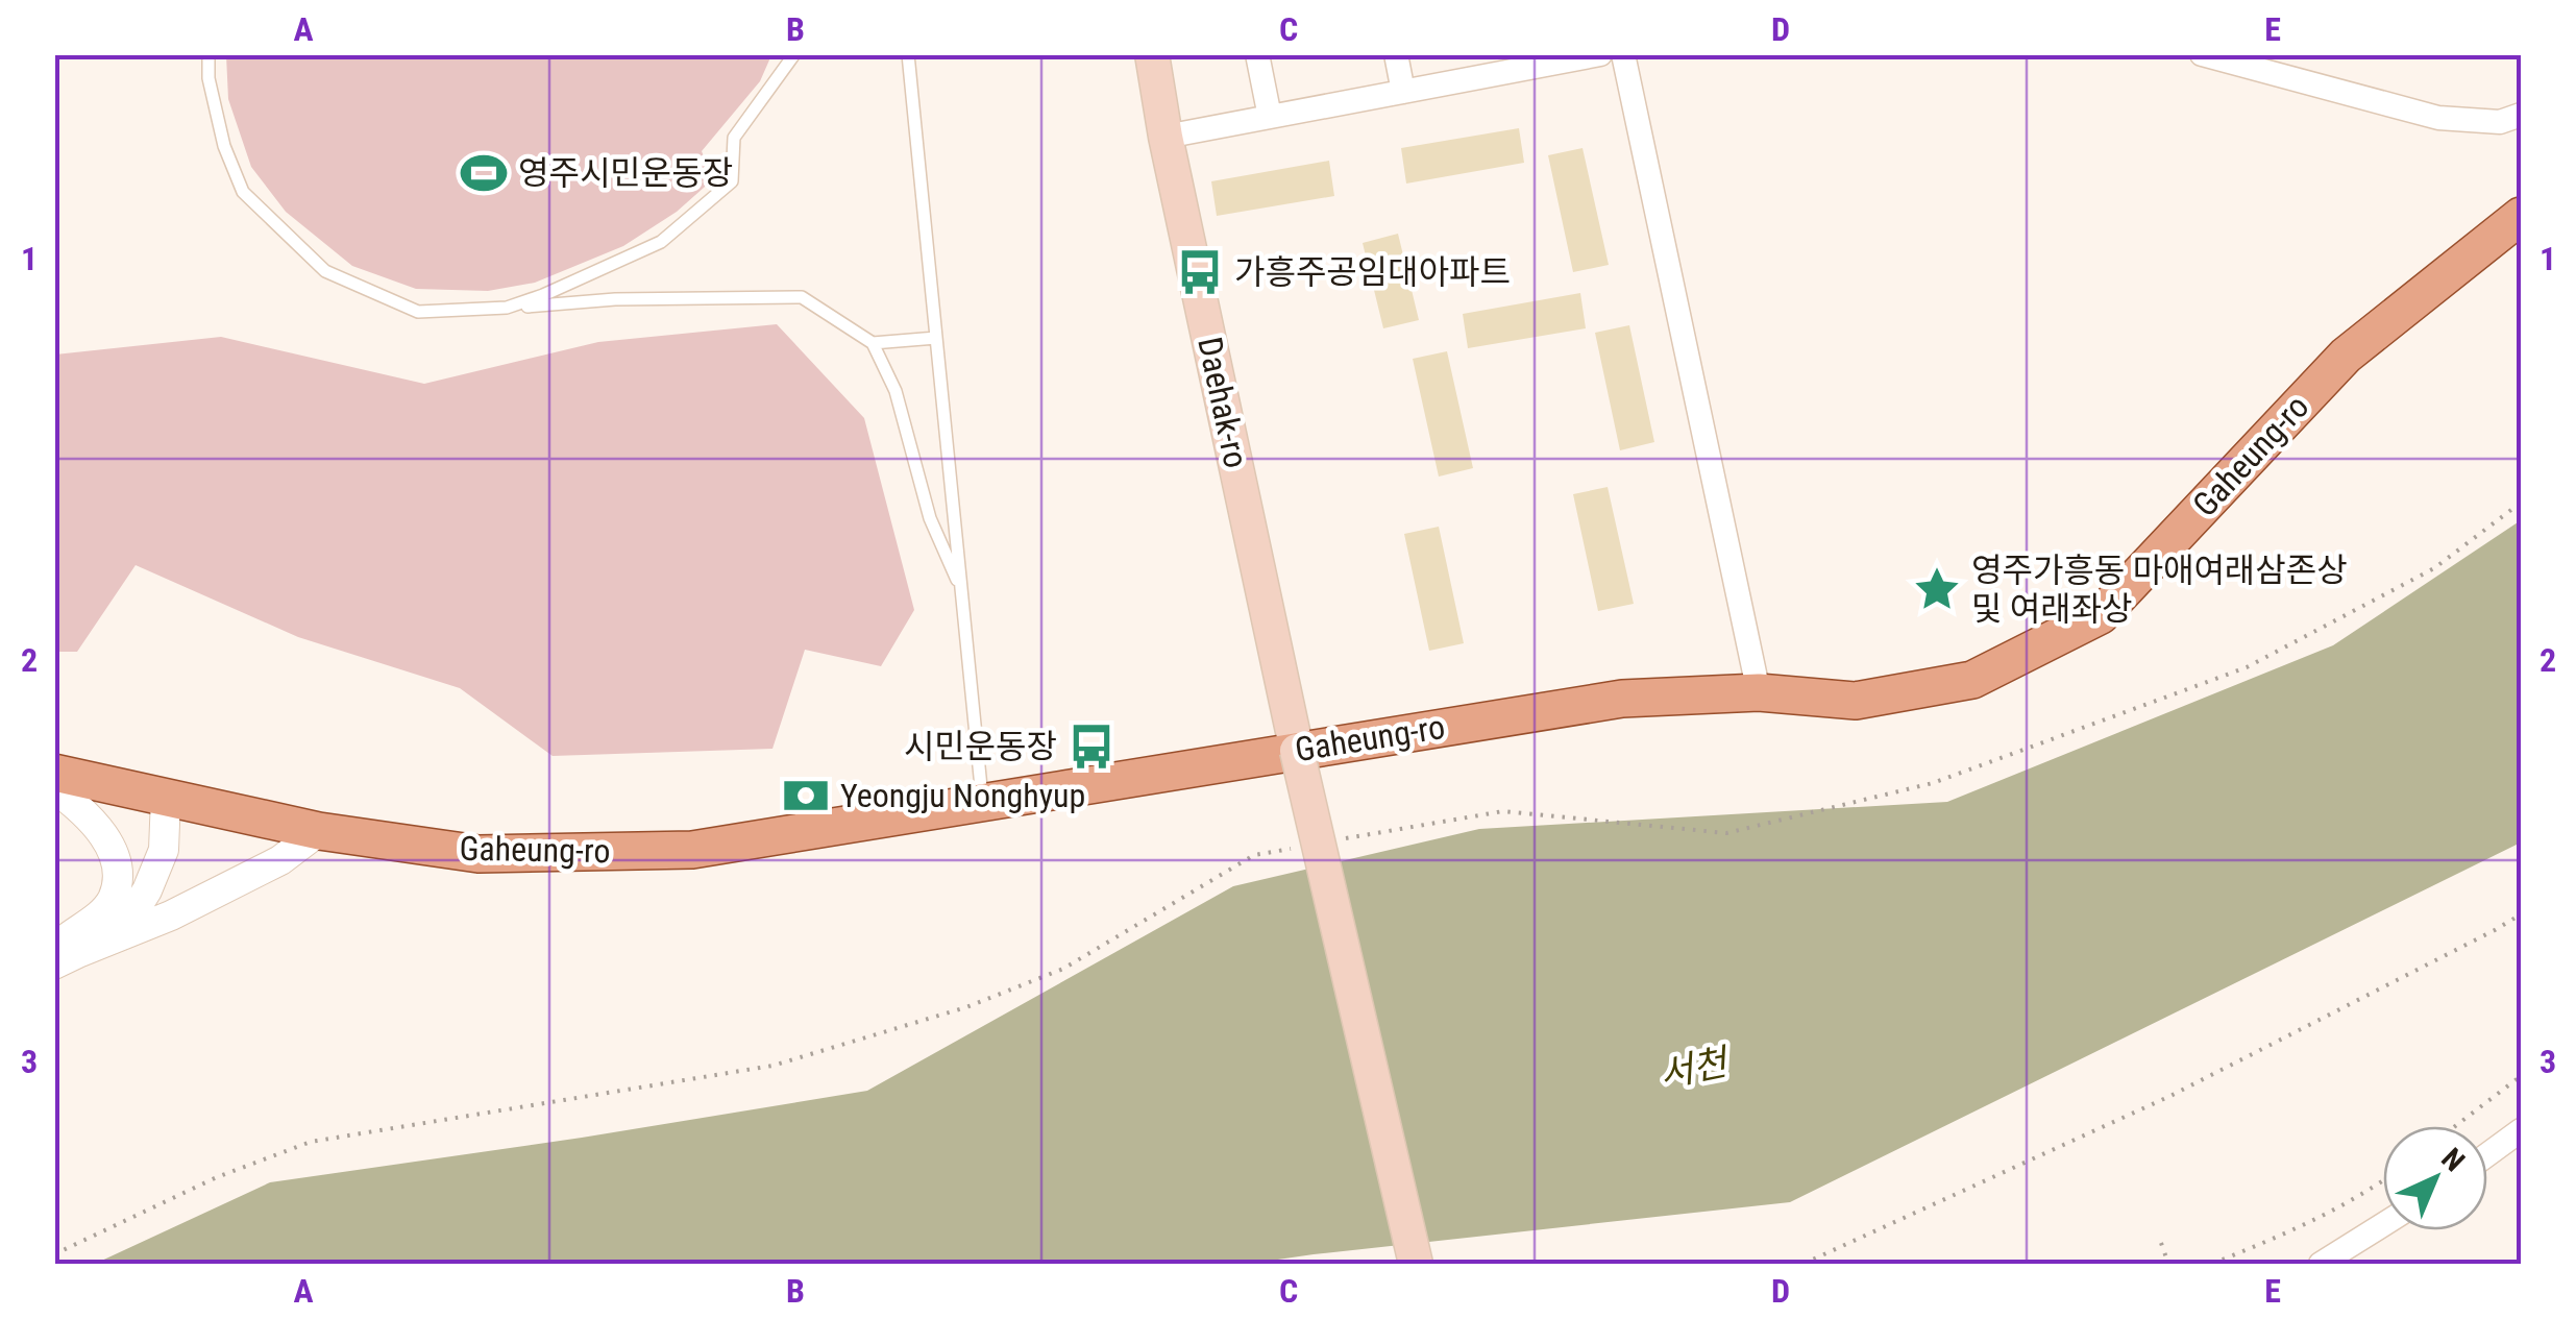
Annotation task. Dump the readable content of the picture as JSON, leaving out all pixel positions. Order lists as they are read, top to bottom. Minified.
{"streets":{"main road":["Daehak-ro","Gaheung-ro"]},"crossings":[["Daehak-ro","Gaheung-ro"]],"water":["서천"],"places":{"sports":["영주시민운동장"],"bus stop":["가흥주공임대아파트","시민운동장"],"place":["영주가흥동 마애여래삼존상 및 여래좌상"],"bank":["Yeongju Nonghyup"]},"north":"top right","grid":{"columns":["A","B","C","D","E"],"rows":["1","2","3"]}}
